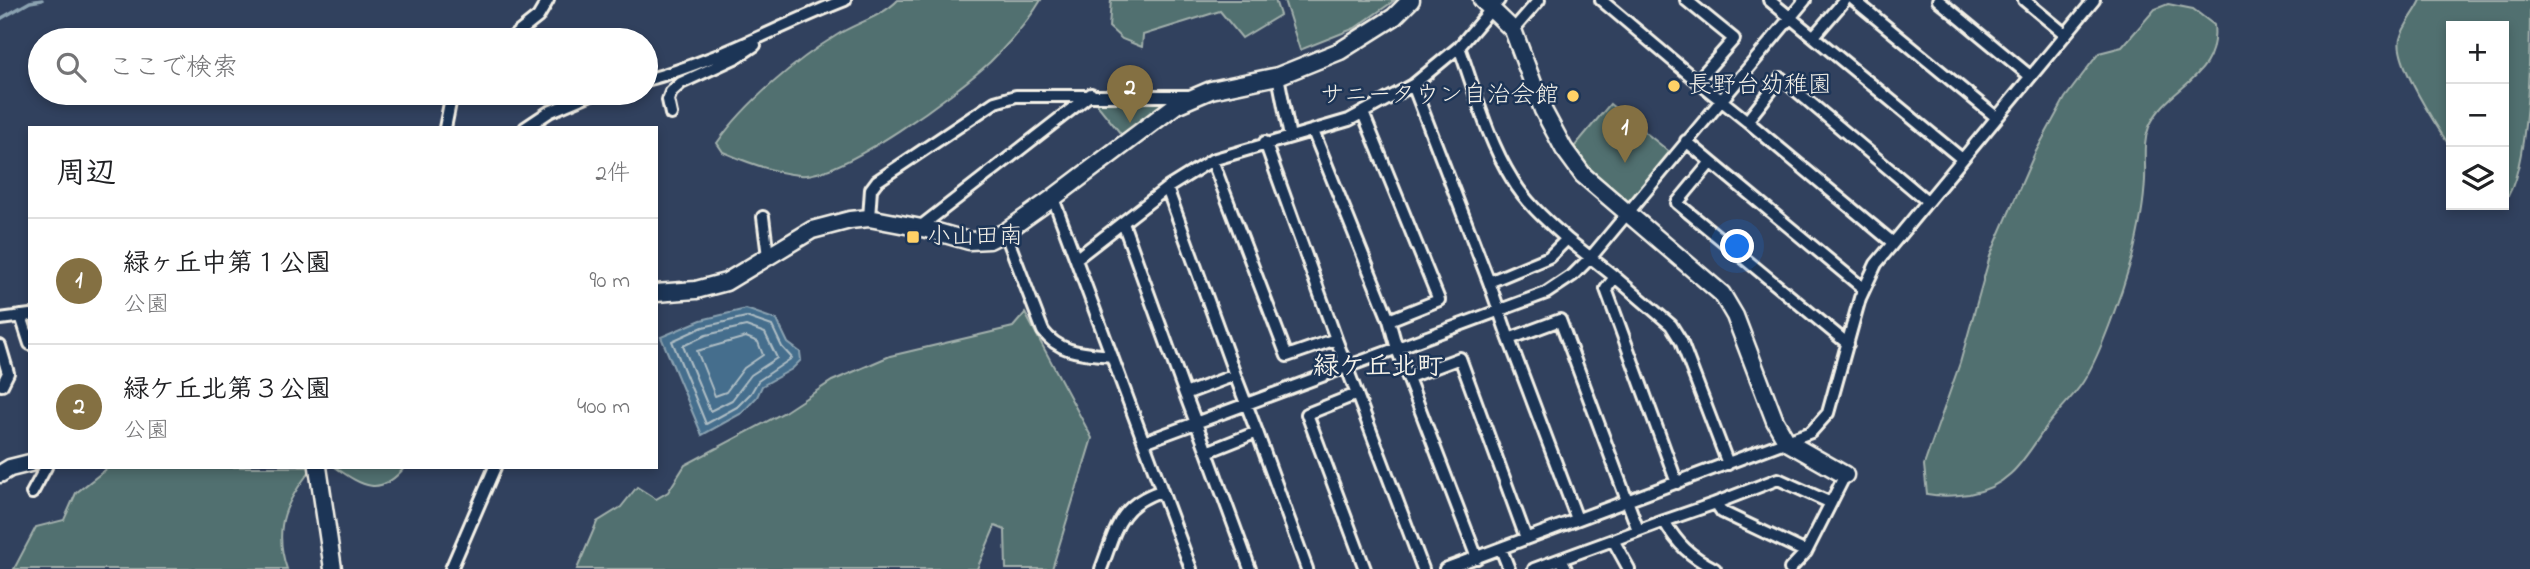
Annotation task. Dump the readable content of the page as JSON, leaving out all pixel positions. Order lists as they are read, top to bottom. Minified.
{"districts":["緑ケ丘北町"],"places":{"other":["長野台幼稚園","サニータウン自治会館"],"transit":["小山田南"]},"page":{"map_buttons":["+","−"],"search":"ここで検索","pins":["2","1"],"heading":["周辺","2件"],"list":[{"mark":"1","name":"緑ヶ丘中第１公園","note":"公園","value":"90 m"},{"mark":"2","name":"緑ケ丘北第３公園","note":"公園","value":"400 m"}]}}
